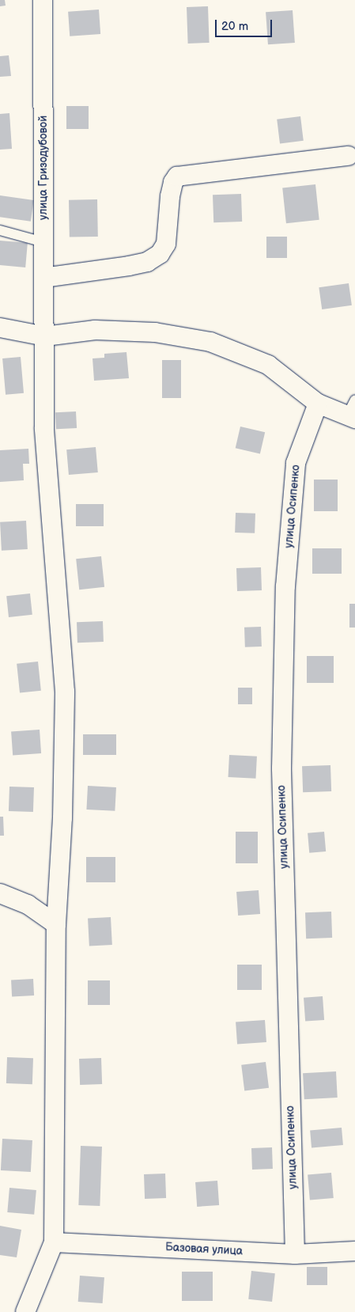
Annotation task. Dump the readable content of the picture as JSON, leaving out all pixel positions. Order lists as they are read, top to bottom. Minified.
{"streets":{"street":["улица Гризодубовой","улица Осипенко","Базовая улица"]},"crossings":[["улица Гризодубовой","Базовая улица"],["улица Осипенко","Базовая улица"]],"scale_bar":"20 m"}
